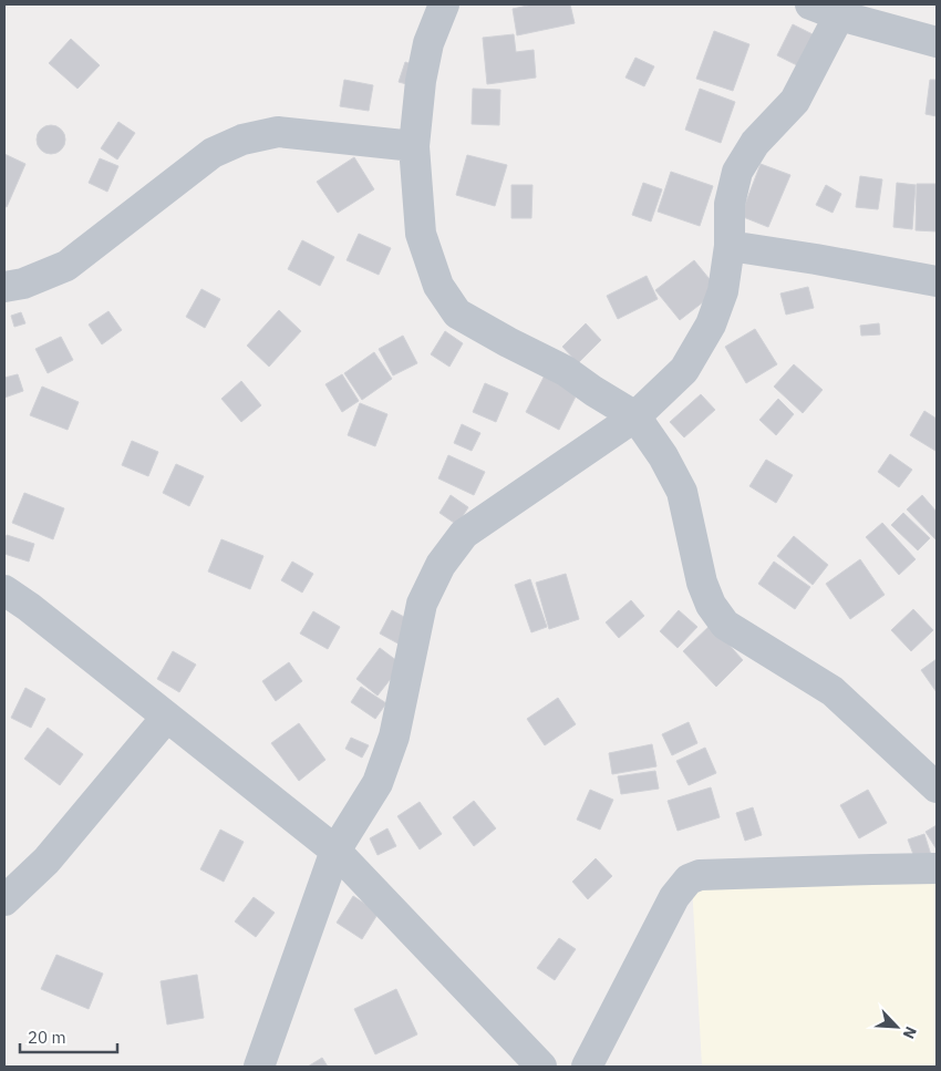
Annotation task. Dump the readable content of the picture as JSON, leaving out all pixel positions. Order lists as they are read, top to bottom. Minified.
{"scale_bar":"20 m","north":"bottom right"}
